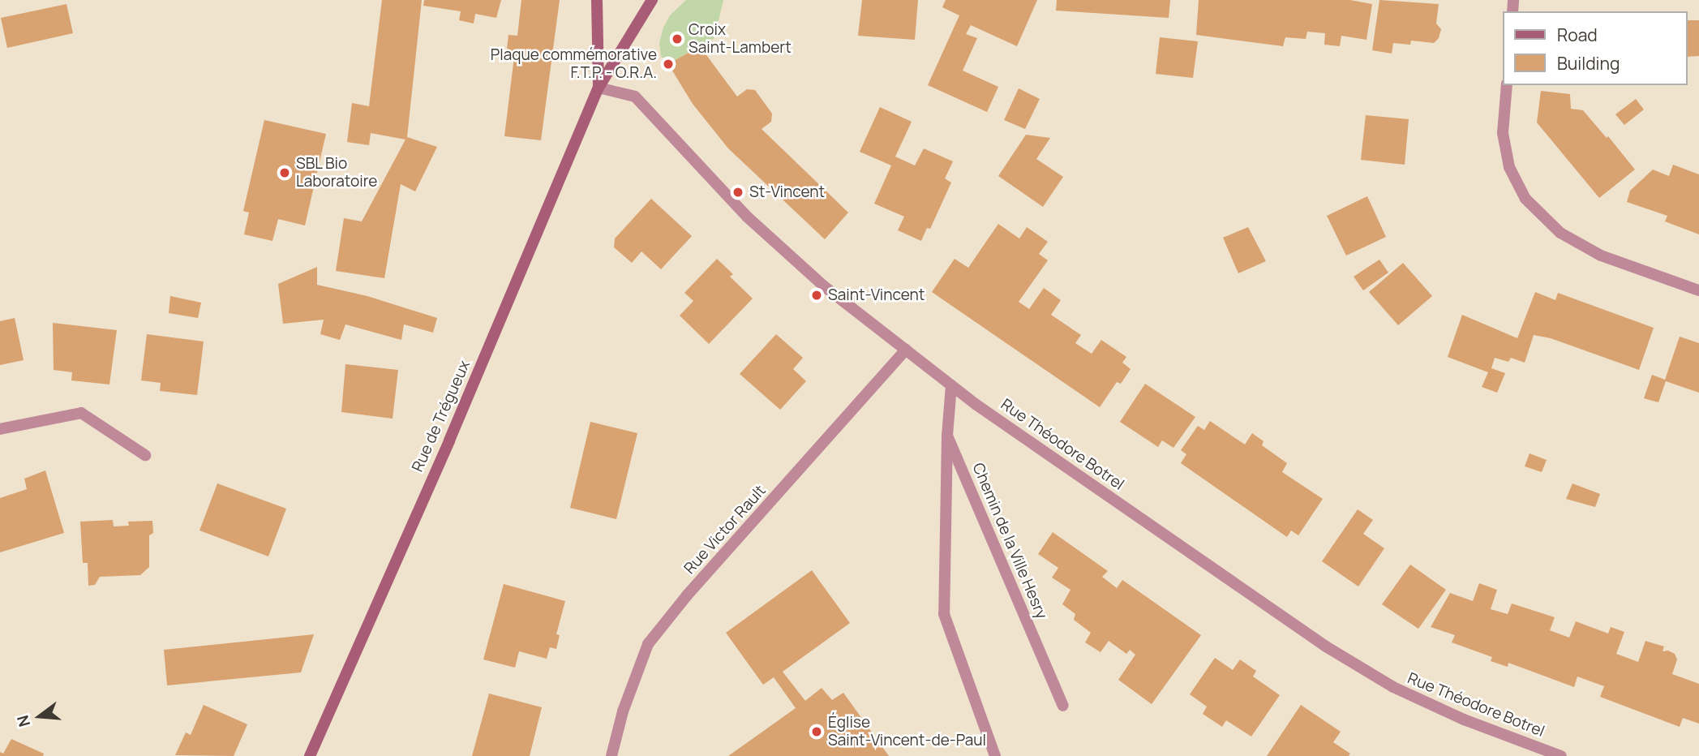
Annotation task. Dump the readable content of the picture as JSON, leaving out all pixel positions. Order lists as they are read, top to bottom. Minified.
{"streets":{"main road":["Rue de Trégueux"],"street":["Rue Théodore Botrel","Rue Victor Rault","Chemin de la Ville Hesry"]},"crossings":[["Rue de Trégueux","Rue Théodore Botrel"],["Rue Théodore Botrel","Rue Victor Rault"],["Rue Théodore Botrel","Chemin de la Ville Hesry"]],"places":["Croix Saint-Lambert","Plaque commémorative F.T.P. - O.R.A.","SBL Bio Laboratoire","St-Vincent","Saint-Vincent","Église Saint-Vincent-de-Paul"],"legend":["Road","Building"],"north":"left"}
